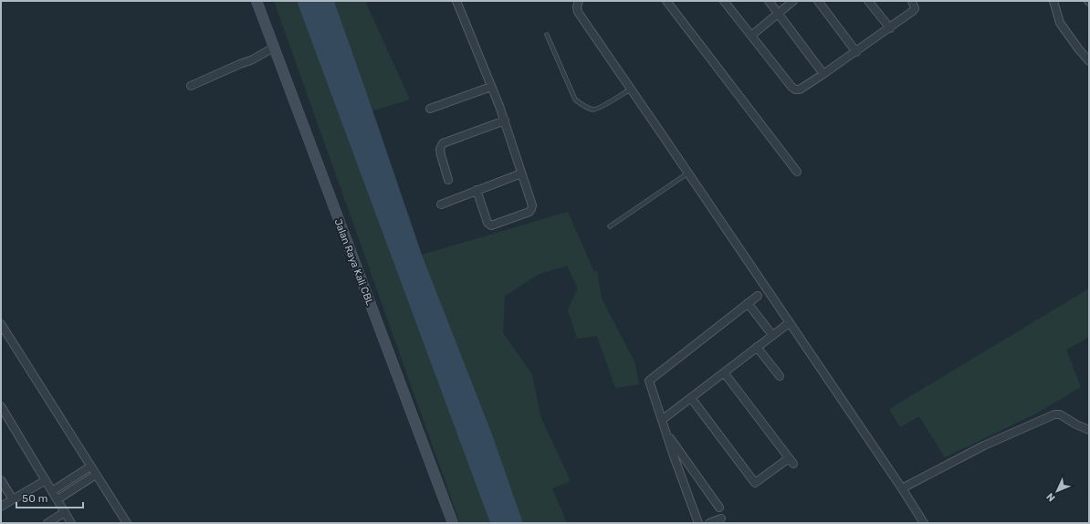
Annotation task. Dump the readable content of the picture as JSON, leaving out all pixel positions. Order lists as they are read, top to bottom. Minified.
{"streets":{"main road":["Jalan Raya Kali CBL"]},"scale_bar":"50 m","north":"bottom left"}
